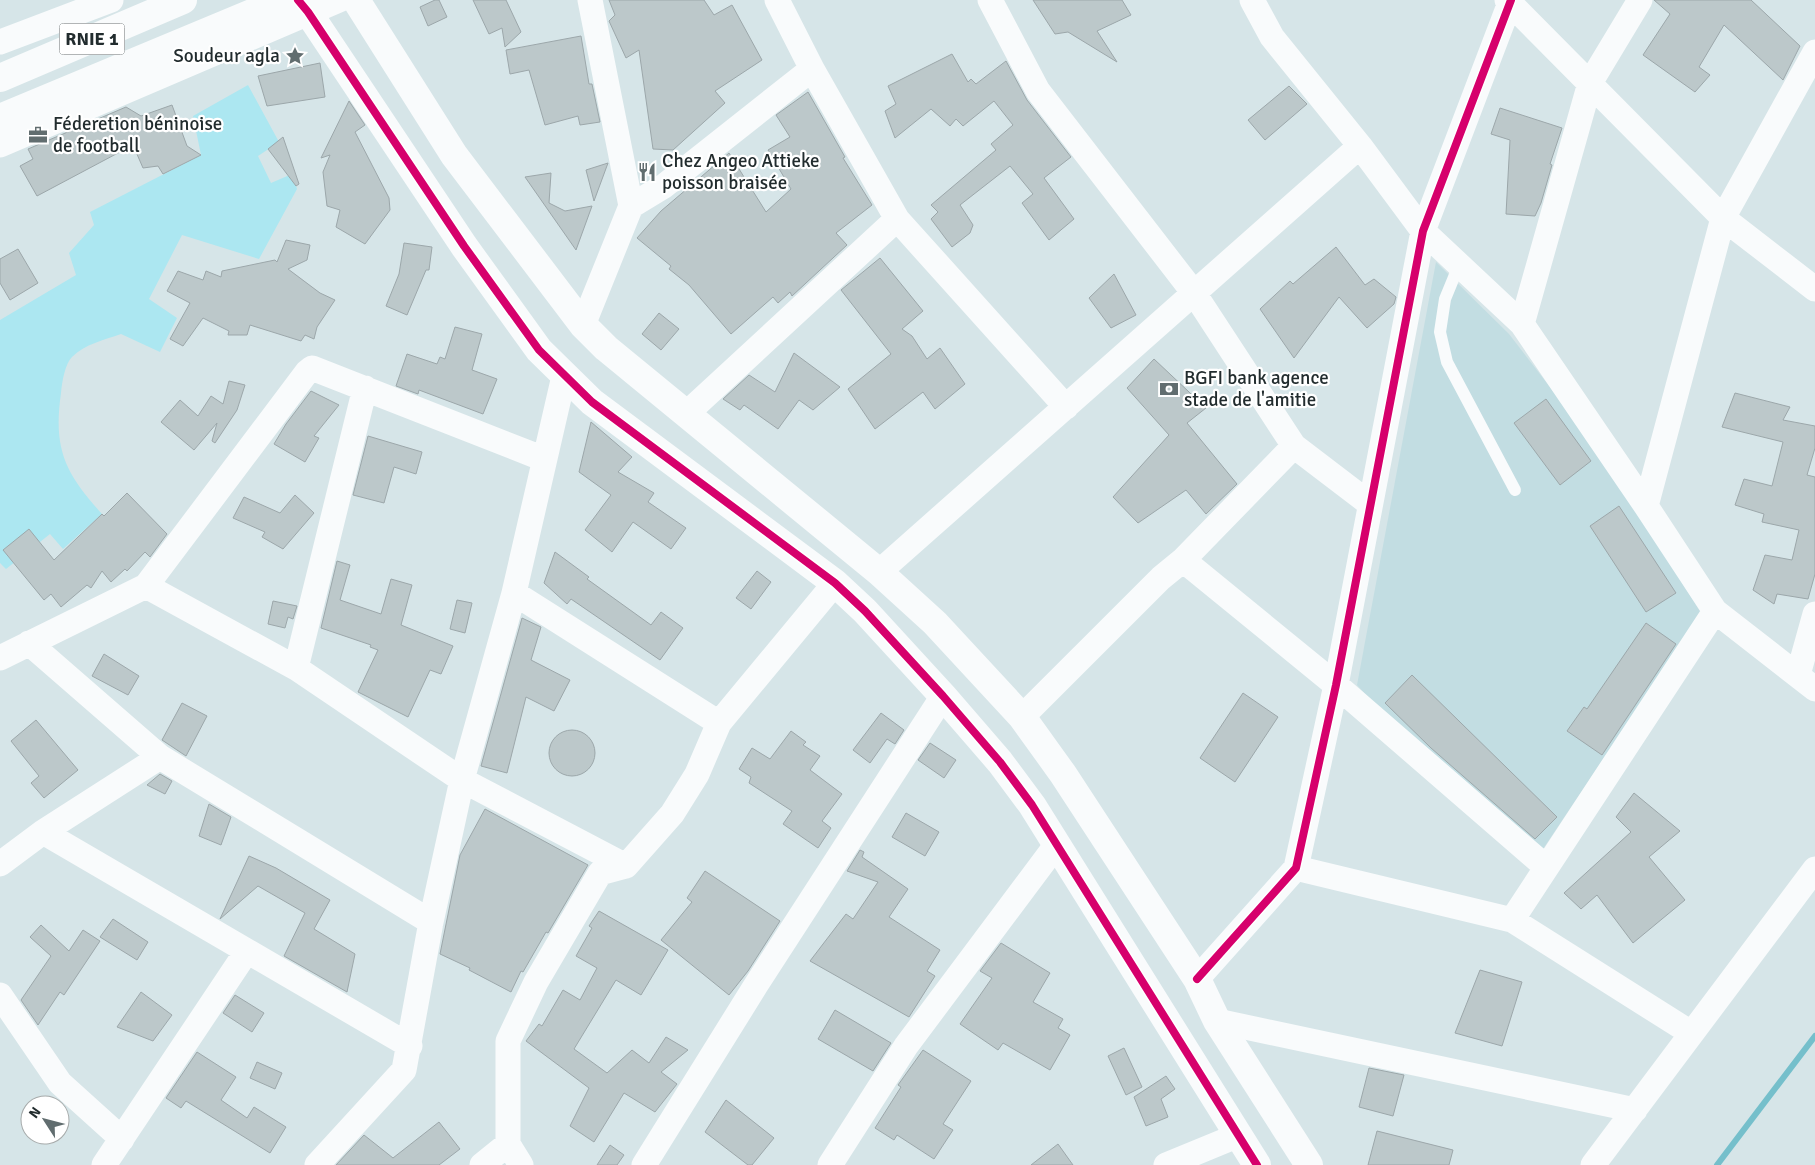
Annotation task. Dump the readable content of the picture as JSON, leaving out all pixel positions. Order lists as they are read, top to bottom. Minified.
{"streets":{"main road":["RNIE 1"]},"places":{"place":["Soudeur agla"],"office":["Féderetion béninoise de football"],"restaurant":["Chez Angeo Attieke poisson braisée"],"bank":["BGFI bank agence stade de l'amitie"]},"north":"top left"}
